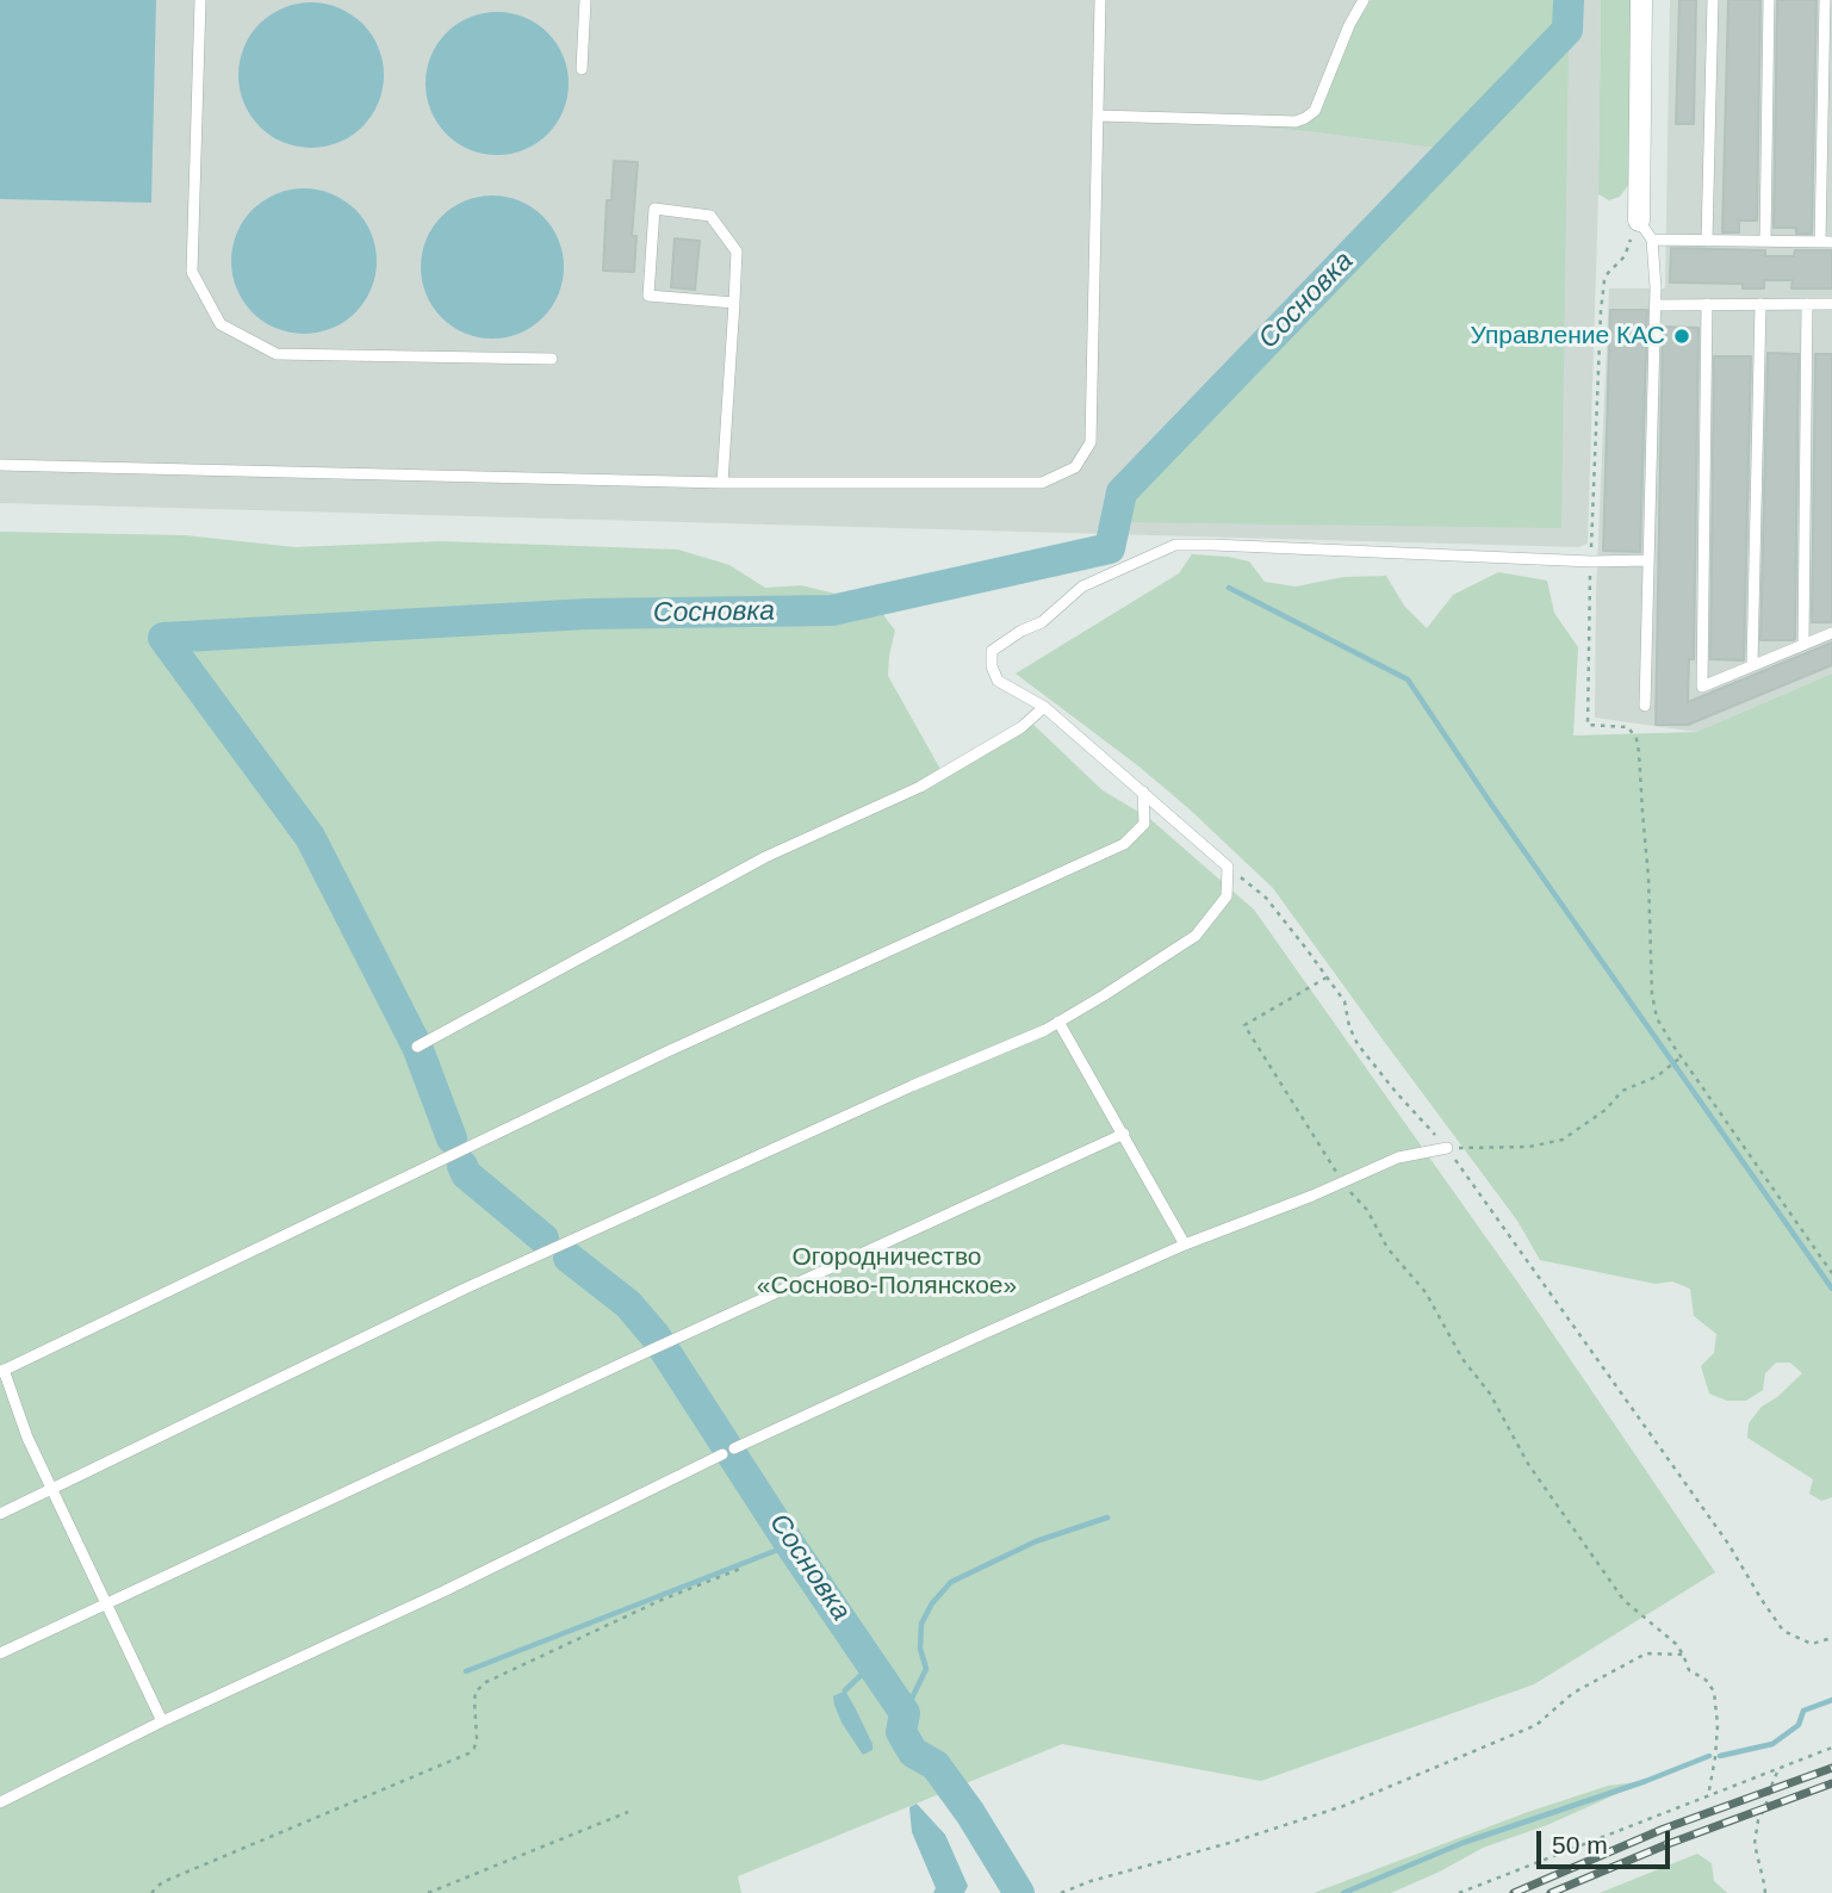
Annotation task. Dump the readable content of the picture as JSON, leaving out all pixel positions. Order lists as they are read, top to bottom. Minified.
{"water":["Сосновка"],"parks":["Огородничество «Сосново-Полянское»"],"places":["Управление КАС"],"scale_bar":"50 m"}
